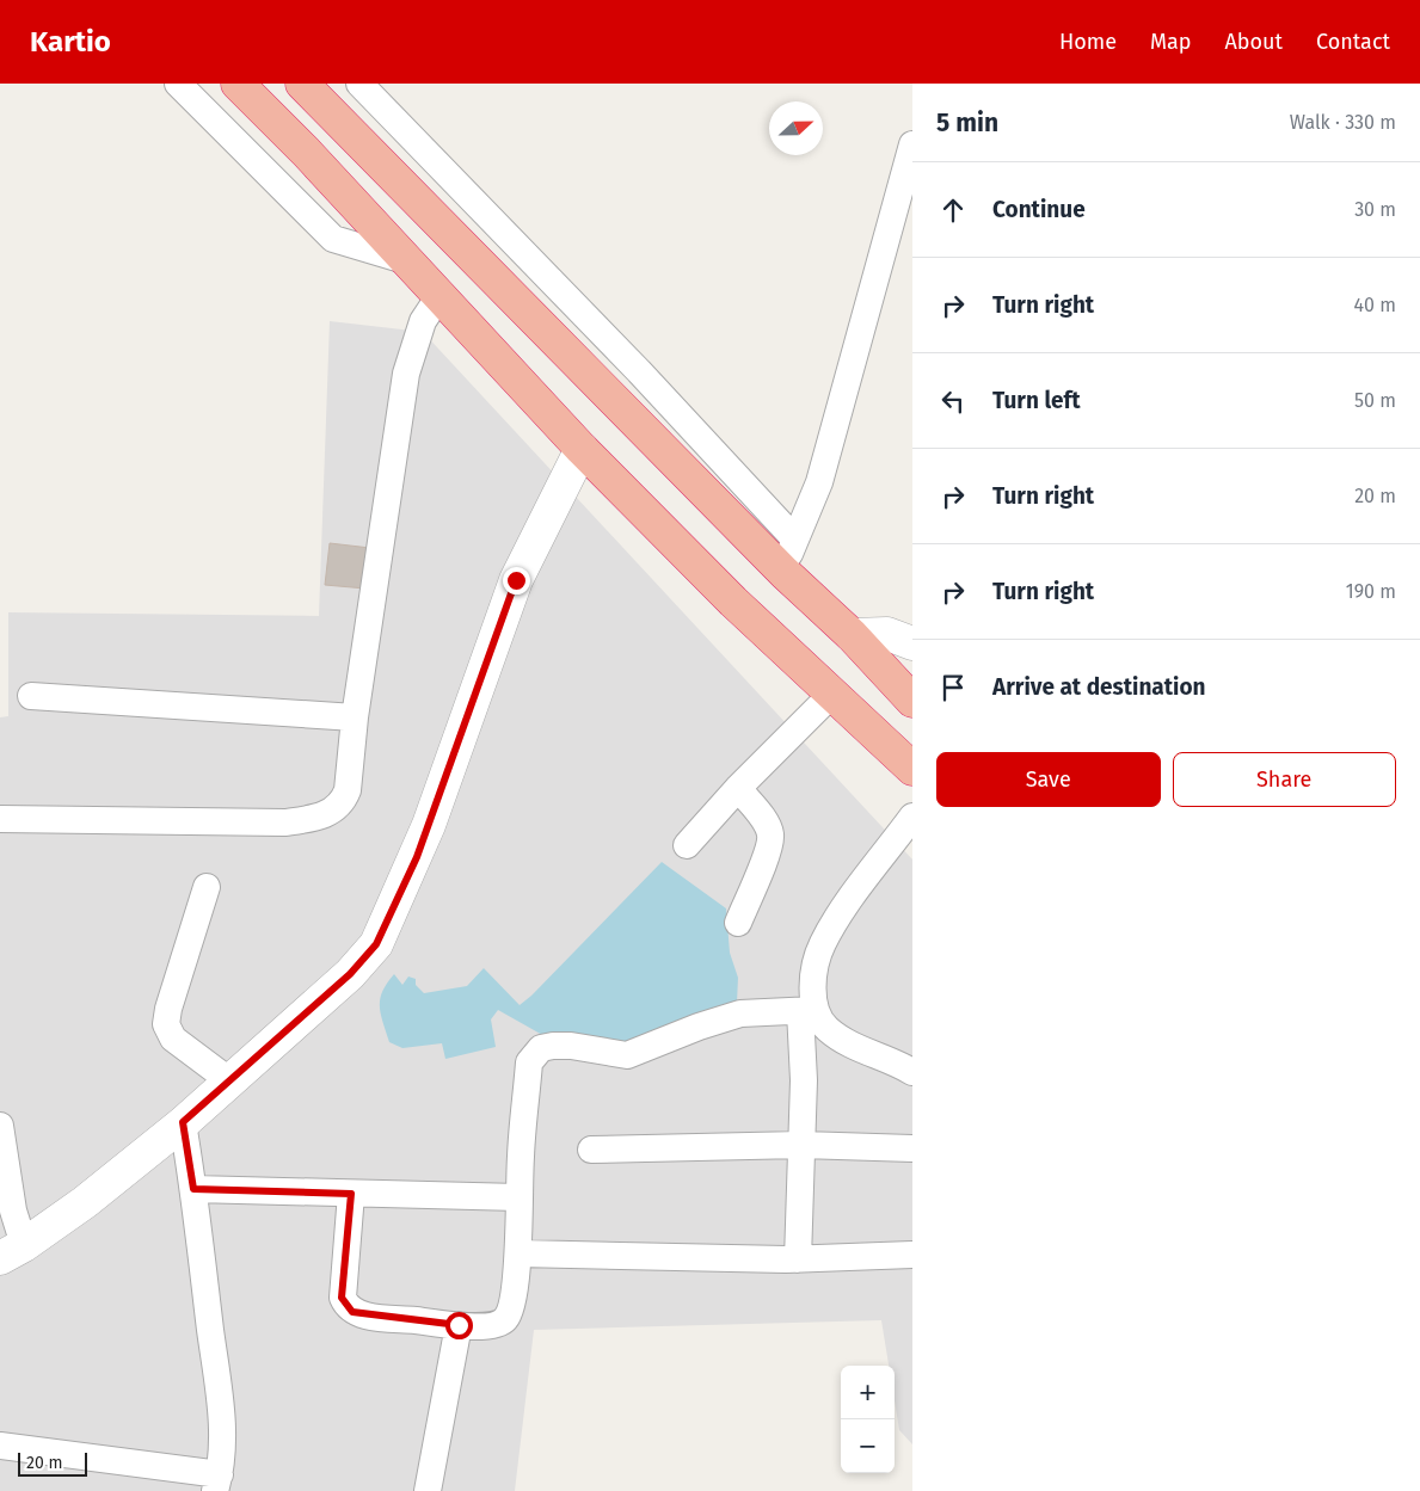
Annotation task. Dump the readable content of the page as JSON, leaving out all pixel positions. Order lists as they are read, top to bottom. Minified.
{"scale_bar":"20 m","north":"right","page":{"header":"Kartio","nav":["Home","Map","About","Contact"],"heading":["5 min","Walk · 330 m"],"list":[["Continue","30 m"],["Turn right","40 m"],["Turn left","50 m"],["Turn right","20 m"],["Turn right","190 m"],"Arrive at destination"],"buttons":["Save","Share"],"map_buttons":["+","−"],"scale":"20 m"}}
